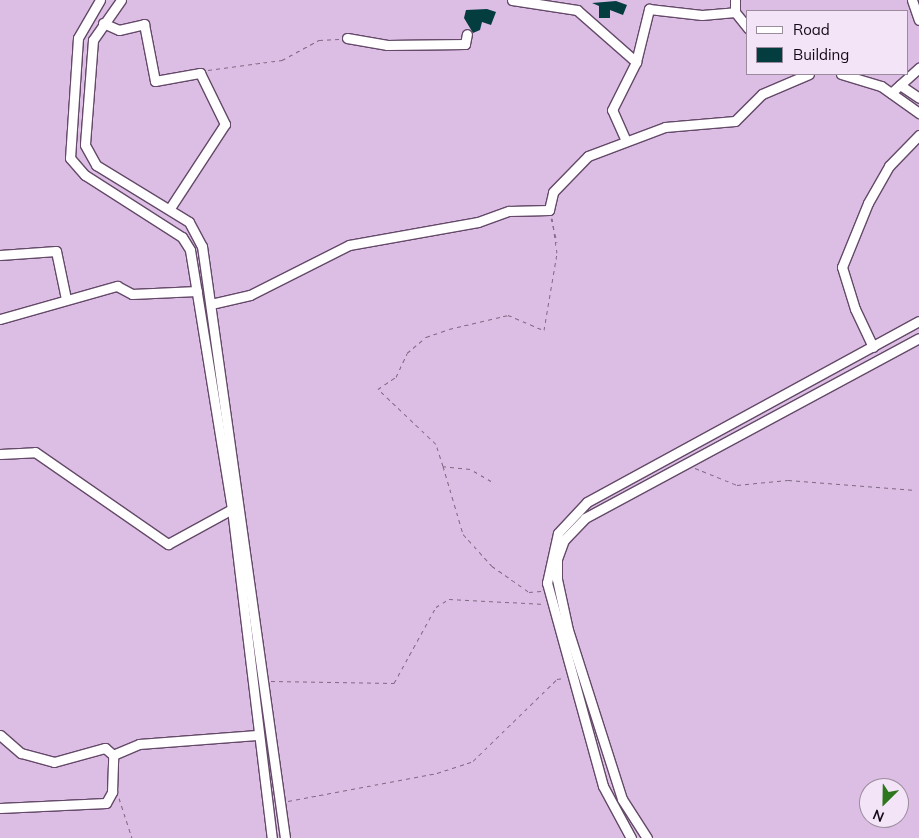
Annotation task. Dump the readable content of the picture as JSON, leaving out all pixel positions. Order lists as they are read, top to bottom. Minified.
{"legend":["Road","Building"],"north":"bottom left"}
